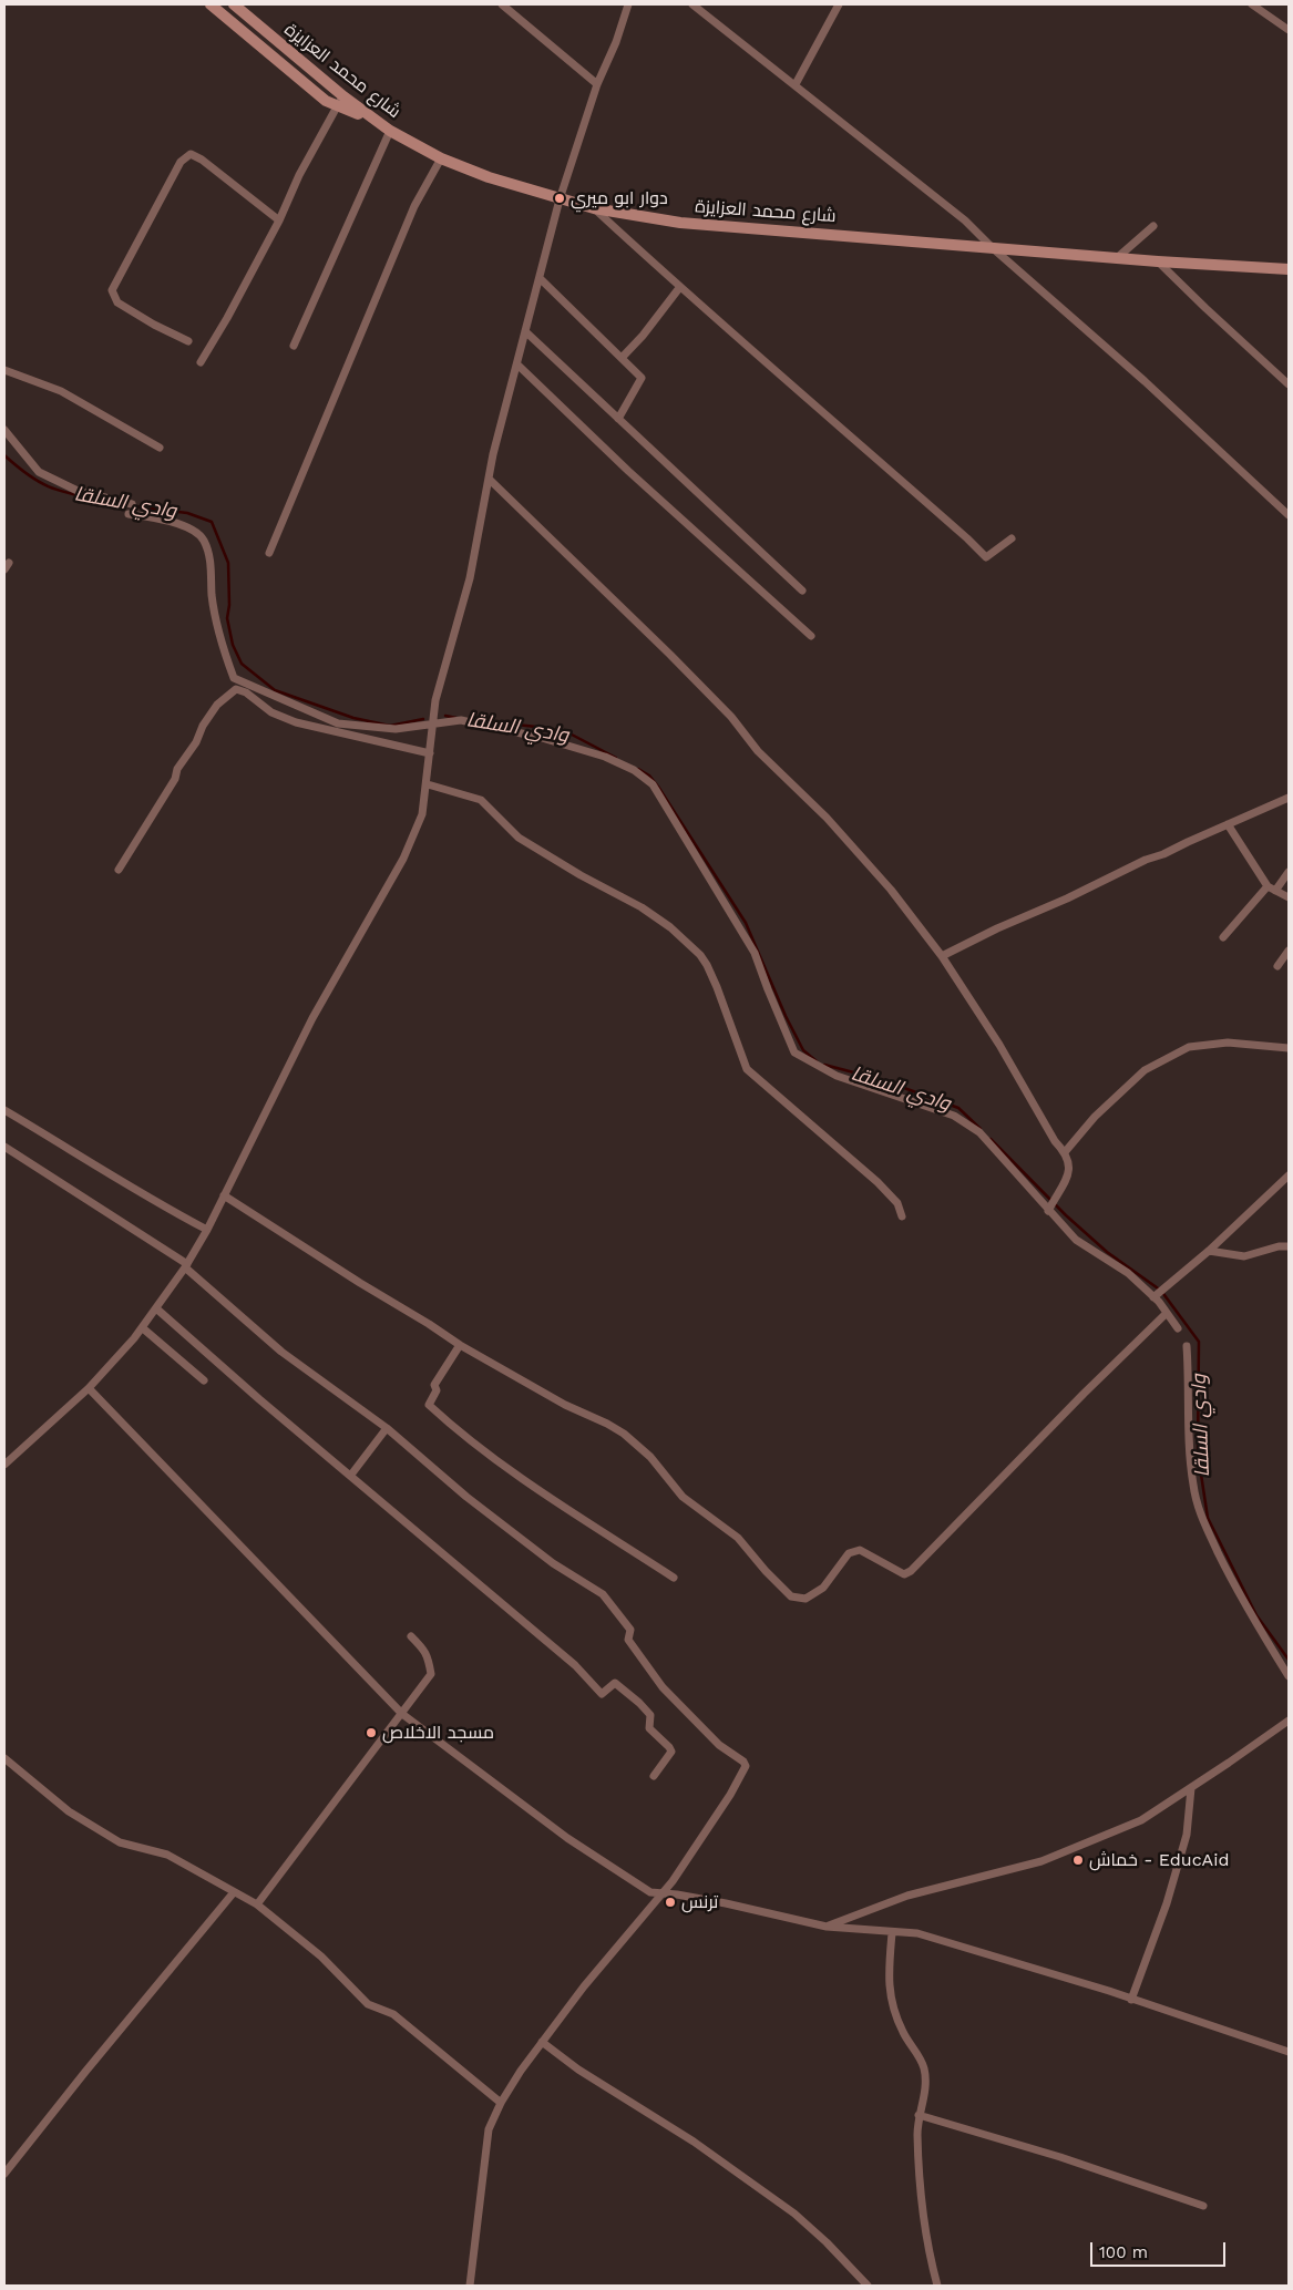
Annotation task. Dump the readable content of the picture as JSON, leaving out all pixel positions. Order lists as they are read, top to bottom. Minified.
{"streets":{"main road":["شارع محمد العزايزة"]},"water":["وادي السلقا"],"places":["دوار ابو ميري","مسجد الاخلاص","خماش - EducAid","ترنس"],"scale_bar":"100 m"}
